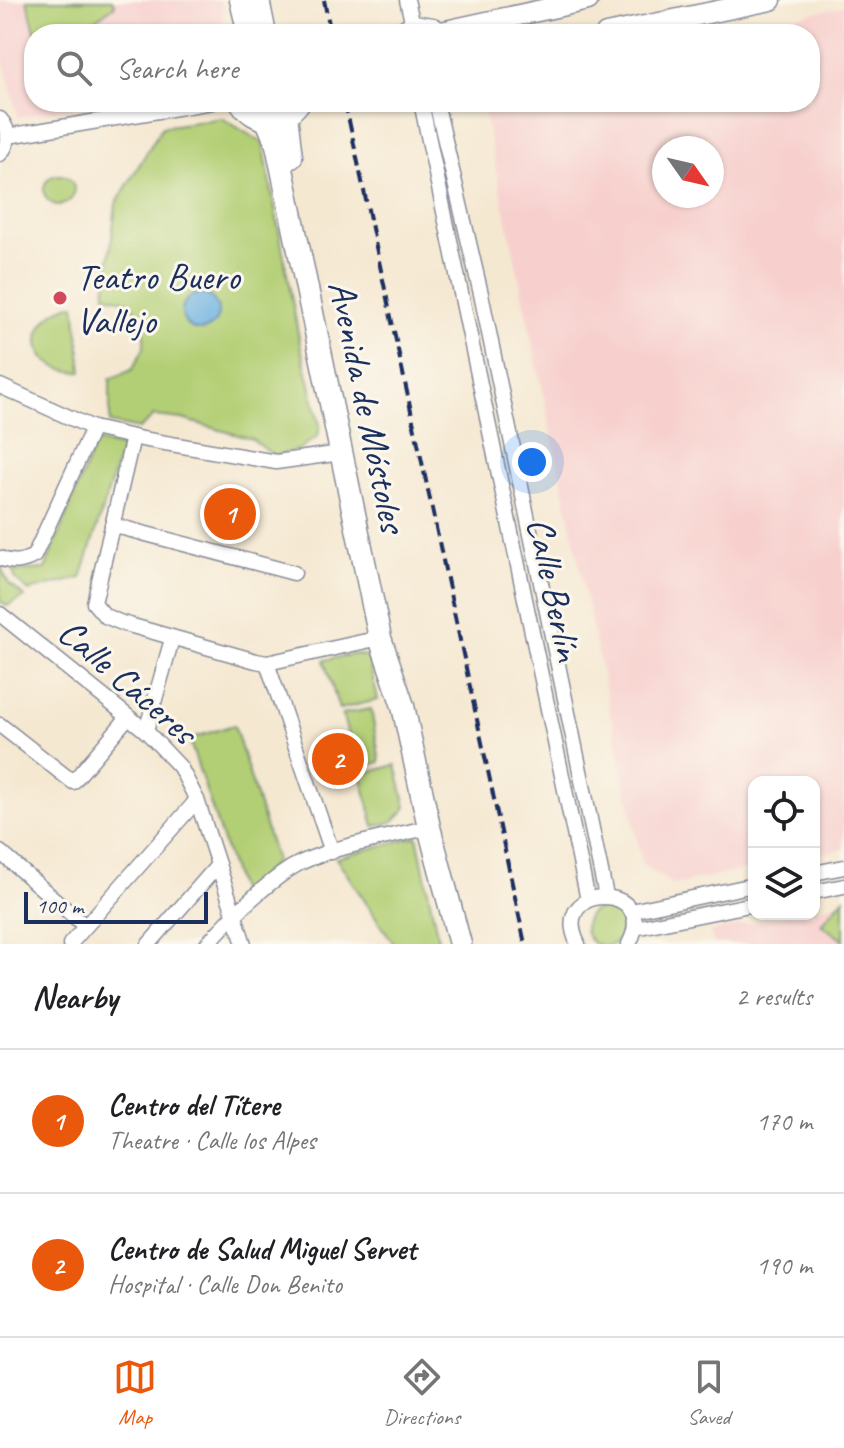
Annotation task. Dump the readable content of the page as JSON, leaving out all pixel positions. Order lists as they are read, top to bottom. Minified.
{"streets":{"main road":["Avenida de Móstoles"],"street":["Calle Berlín","Calle Cáceres"]},"places":["Teatro Buero Vallejo"],"scale_bar":"100 m","north":"bottom right","page":{"search":"Search here","pins":["1","2"],"scale":"100 m","heading":["Nearby","2 results"],"list":[{"mark":"1","name":"Centro del Títere","note":"Theatre · Calle los Alpes","value":"170 m"},{"mark":"2","name":"Centro de Salud Miguel Servet","note":"Hospital · Calle Don Benito","value":"190 m"}],"nav":["Map","Directions","Saved"]}}
